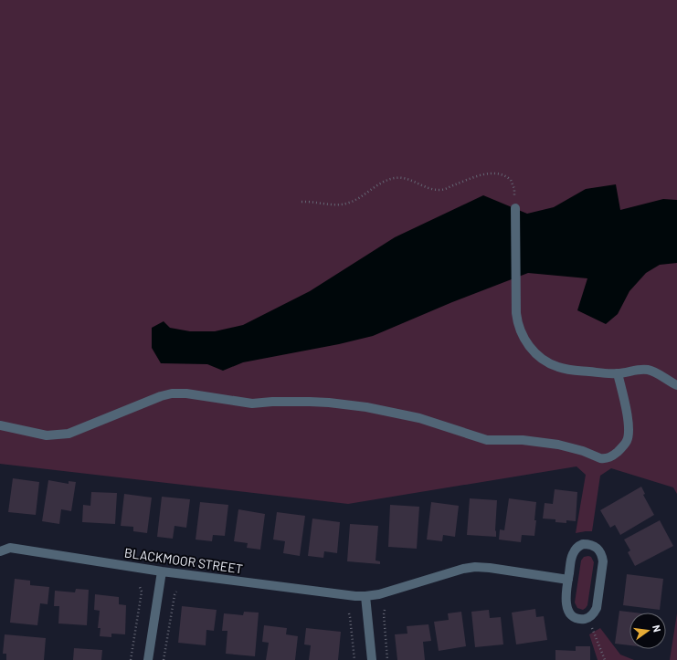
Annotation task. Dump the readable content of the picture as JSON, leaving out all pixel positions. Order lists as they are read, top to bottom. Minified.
{"streets":{"street":["BLACKMOOR STREET"]},"north":"right"}
